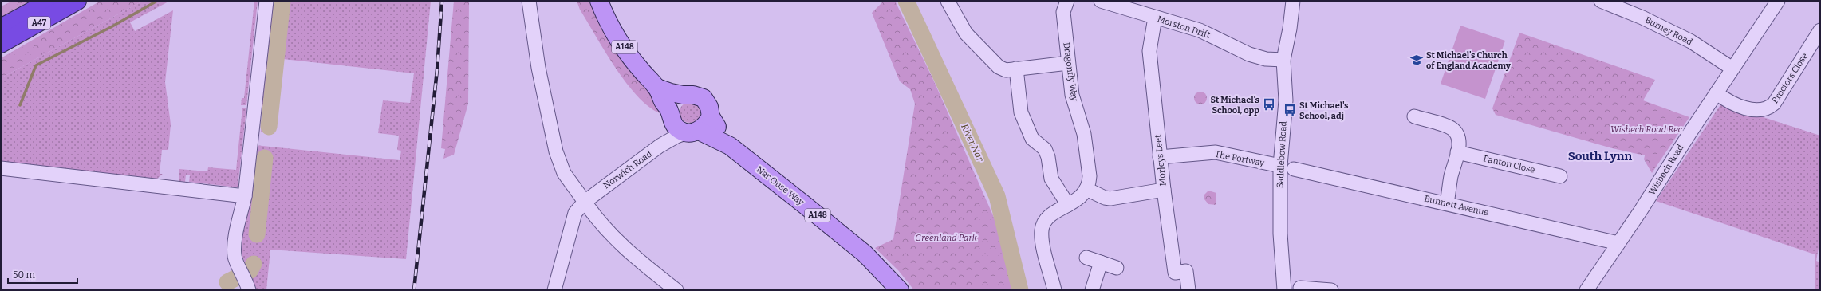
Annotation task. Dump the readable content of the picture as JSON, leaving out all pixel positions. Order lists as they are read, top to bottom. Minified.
{"streets":{"highway":["A47"],"main road":["A148","Nar Ouse Way"],"street":["Morston Drift","Burney Road","Dragonfly Way","Proctors Close","Saddlebow Road","The Portway","Morleys Leet","Panton Close","Norwich Road","Wisbech Road","Bunnett Avenue"]},"crossings":[["Morston Drift","Saddlebow Road"],["Morston Drift","Morleys Leet"],["Burney Road","Wisbech Road"],["Proctors Close","Wisbech Road"],["Saddlebow Road","The Portway"],["The Portway","Morleys Leet"],["Norwich Road","Nar Ouse Way"],["Wisbech Road","Bunnett Avenue"]],"districts":["South Lynn"],"water":["River Nar"],"parks":["Wisbech Road Rec","Greenland Park"],"places":{"school or university":["St Michael's Church of England Academy"],"bus stop":["St Michael's School, opp","St Michael's School, adj"]},"scale_bar":"50 m"}
